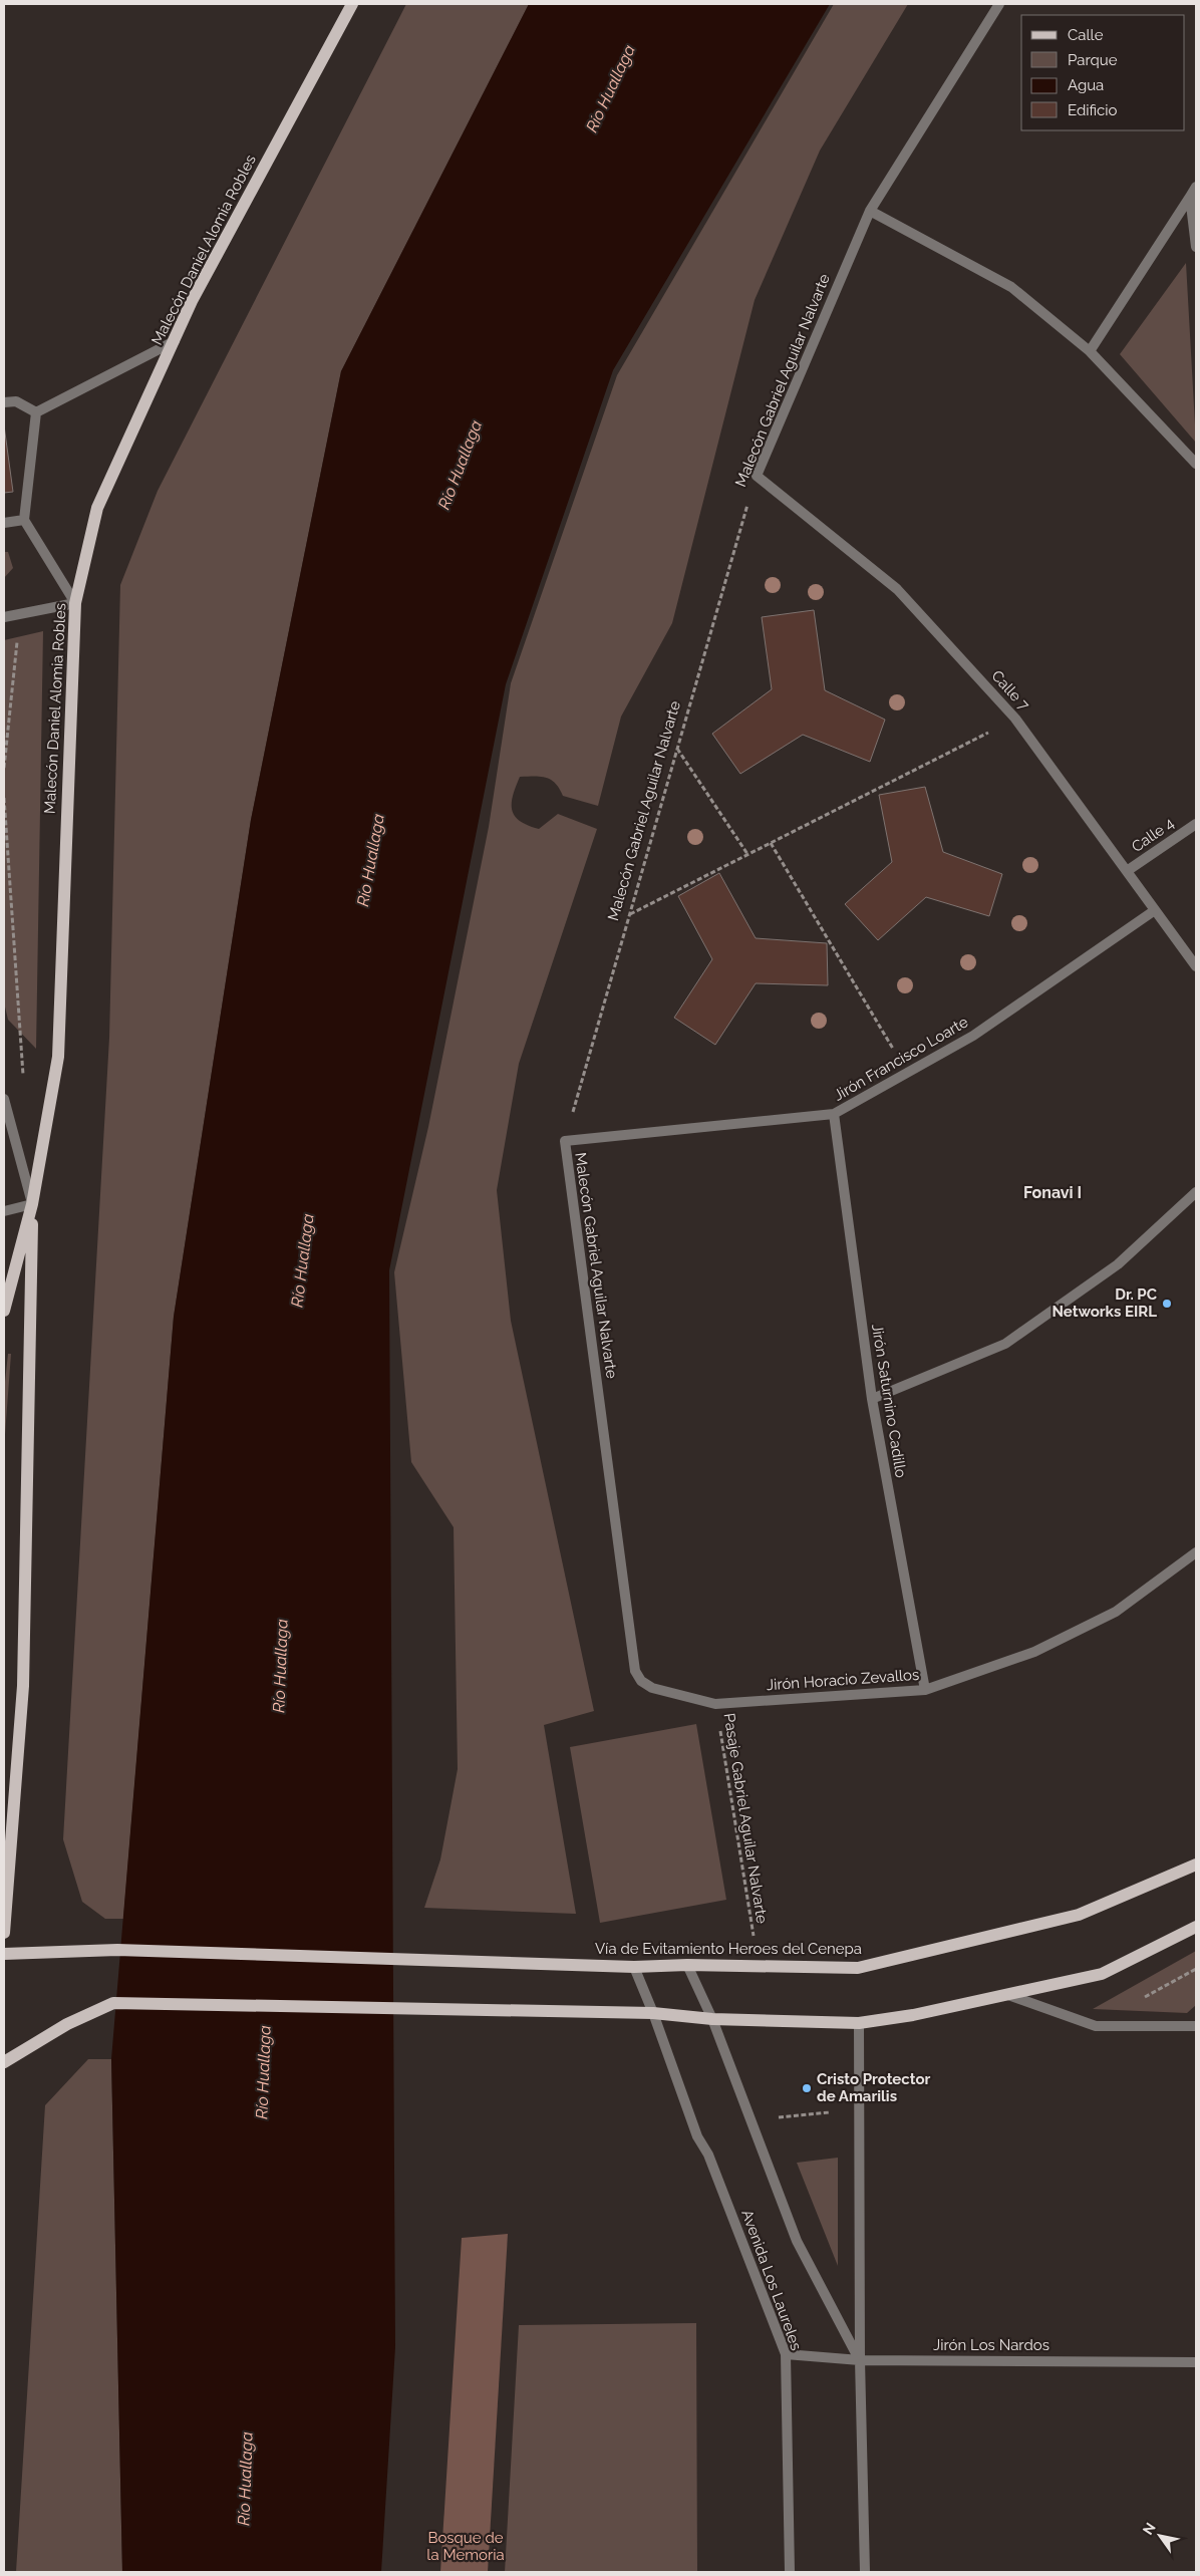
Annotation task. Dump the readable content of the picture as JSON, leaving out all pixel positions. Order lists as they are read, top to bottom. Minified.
{"streets":{"main road":["Malecón Daniel Alomia Robles","Vía de Evitamiento Heroes del Cenepa"],"street":["Malecón Gabriel Aguilar Nalvarte","Calle 7","Calle 4","Jirón Francisco Loarte","Jirón Saturnino Cadillo","Jirón Horacio Zevallos","Avenida Los Laureles","Jirón Los Nardos"],"path":["Pasaje Gabriel Aguilar Nalvarte"]},"crossings":[["Malecón Gabriel Aguilar Nalvarte","Calle 7"],["Malecón Gabriel Aguilar Nalvarte","Jirón Francisco Loarte"],["Malecón Gabriel Aguilar Nalvarte","Jirón Horacio Zevallos"],["Calle 7","Calle 4"],["Calle 7","Jirón Francisco Loarte"],["Jirón Francisco Loarte","Jirón Saturnino Cadillo"],["Jirón Saturnino Cadillo","Jirón Horacio Zevallos"],["Jirón Horacio Zevallos","Pasaje Gabriel Aguilar Nalvarte"],["Pasaje Gabriel Aguilar Nalvarte","Vía de Evitamiento Heroes del Cenepa"],["Vía de Evitamiento Heroes del Cenepa","Avenida Los Laureles"],["Avenida Los Laureles","Jirón Los Nardos"]],"districts":["Fonavi I"],"water":["Río Huallaga"],"parks":["Bosque de la Memoria"],"places":["Dr. PC Networks EIRL","Cristo Protector de Amarilis"],"legend":["Calle","Parque","Agua","Edificio"],"north":"top left"}
